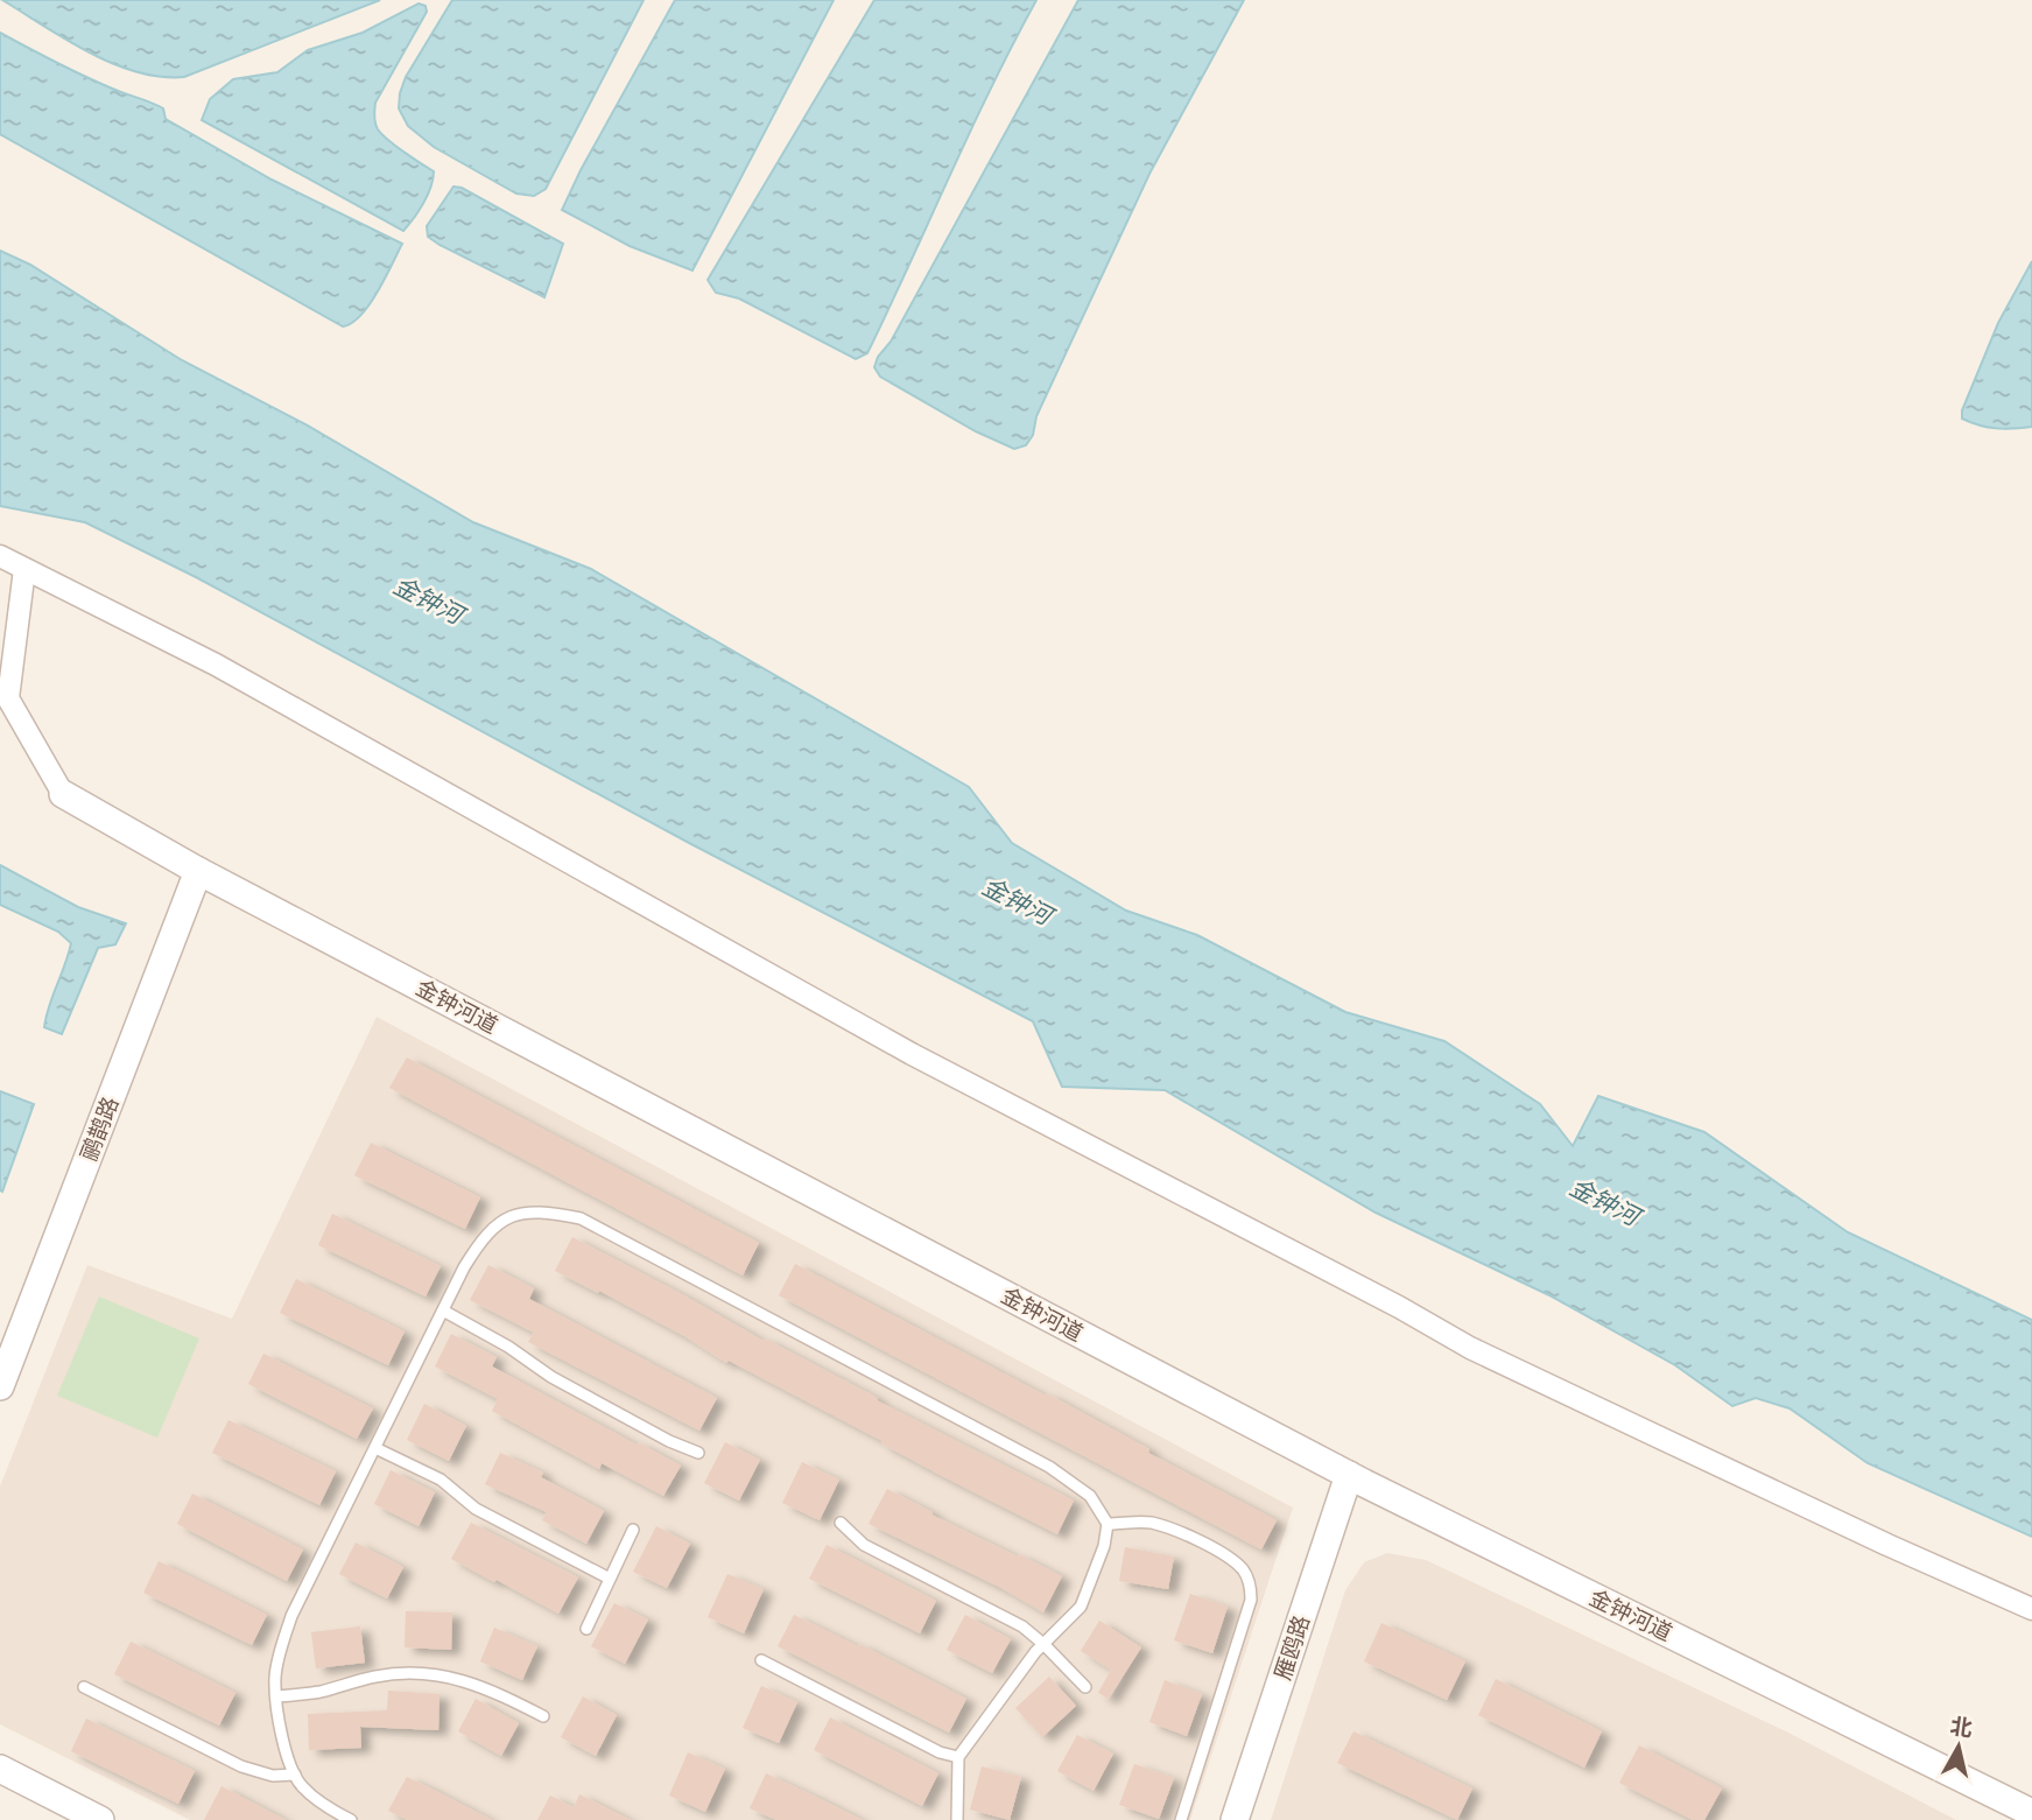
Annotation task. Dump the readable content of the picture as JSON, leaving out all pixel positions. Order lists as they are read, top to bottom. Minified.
{"streets":{"street":["金钟河道","鹂鹊路","雁鸥路"]},"crossings":[["金钟河道","鹂鹊路"],["金钟河道","雁鸥路"]],"water":["金钟河"],"north":"top"}
